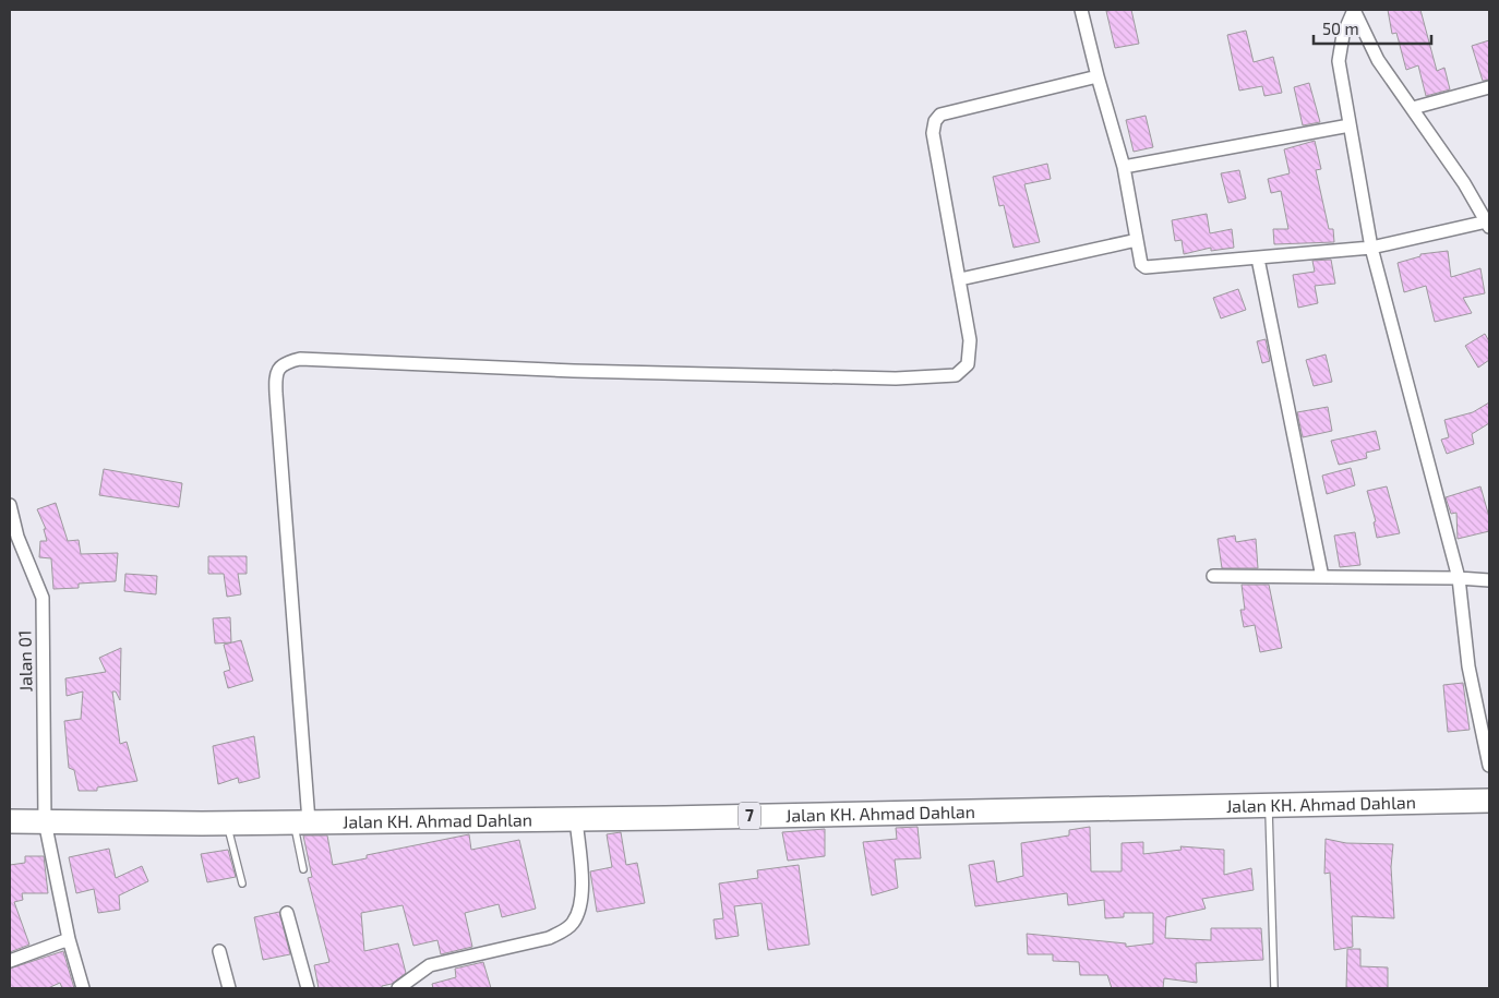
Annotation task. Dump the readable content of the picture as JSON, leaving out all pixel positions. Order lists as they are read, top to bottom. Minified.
{"streets":{"highway":["Jalan KH. Ahmad Dahlan","7"],"street":["Jalan 01"]},"crossings":[["Jalan 01","Jalan KH. Ahmad Dahlan"]],"scale_bar":"50 m"}
